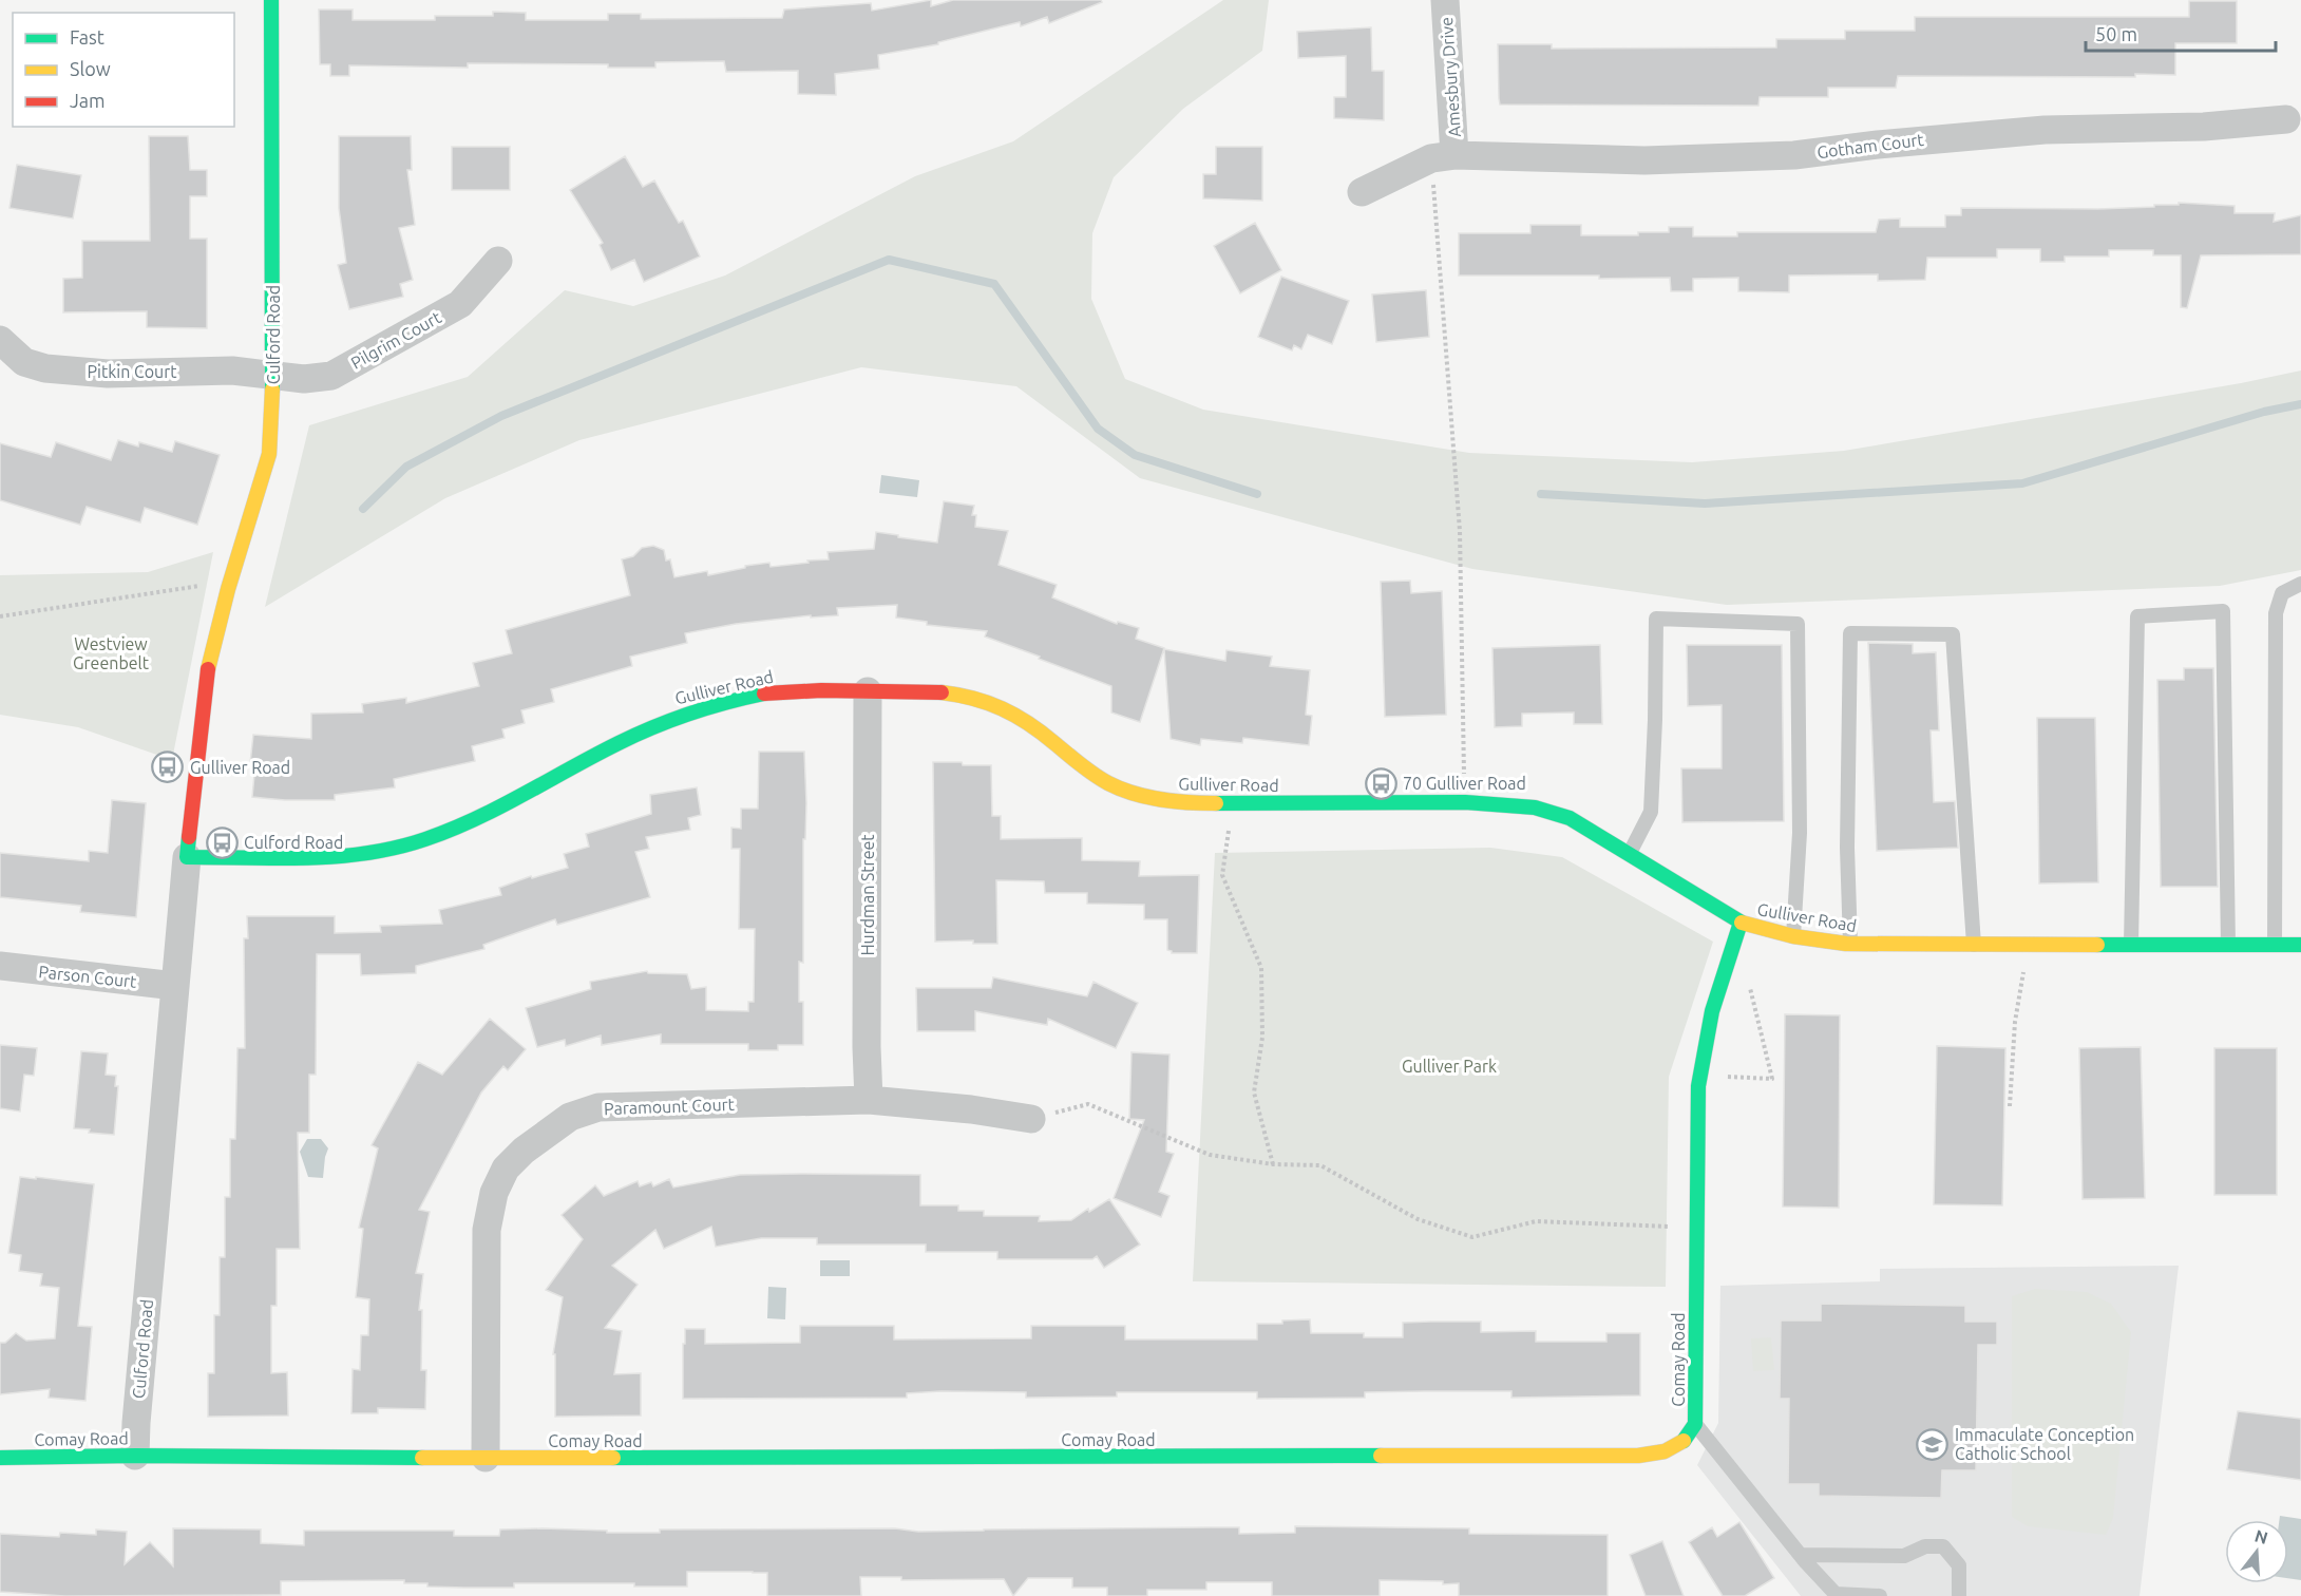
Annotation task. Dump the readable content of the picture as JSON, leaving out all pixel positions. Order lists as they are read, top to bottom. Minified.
{"streets":{"street":["Amesbury Drive","Gotham Court","Culford Road","Pilgrim Court","Pitkin Court","Gulliver Road","Hurdman Street","Parson Court","Paramount Court","Comay Road"]},"crossings":[["Amesbury Drive","Gotham Court"],["Culford Road","Pilgrim Court"],["Culford Road","Pitkin Court"],["Culford Road","Gulliver Road"],["Culford Road","Parson Court"],["Culford Road","Comay Road"],["Pilgrim Court","Pitkin Court"],["Gulliver Road","Hurdman Street"],["Gulliver Road","Comay Road"],["Hurdman Street","Paramount Court"],["Paramount Court","Comay Road"]],"parks":["Westview Greenbelt","Gulliver Park"],"places":{"bus stop":["Gulliver Road","70 Gulliver Road","Culford Road"],"school or university":["Immaculate Conception Catholic School"]},"legend":["Fast","Slow","Jam"],"scale_bar":"50 m","north":"top"}
